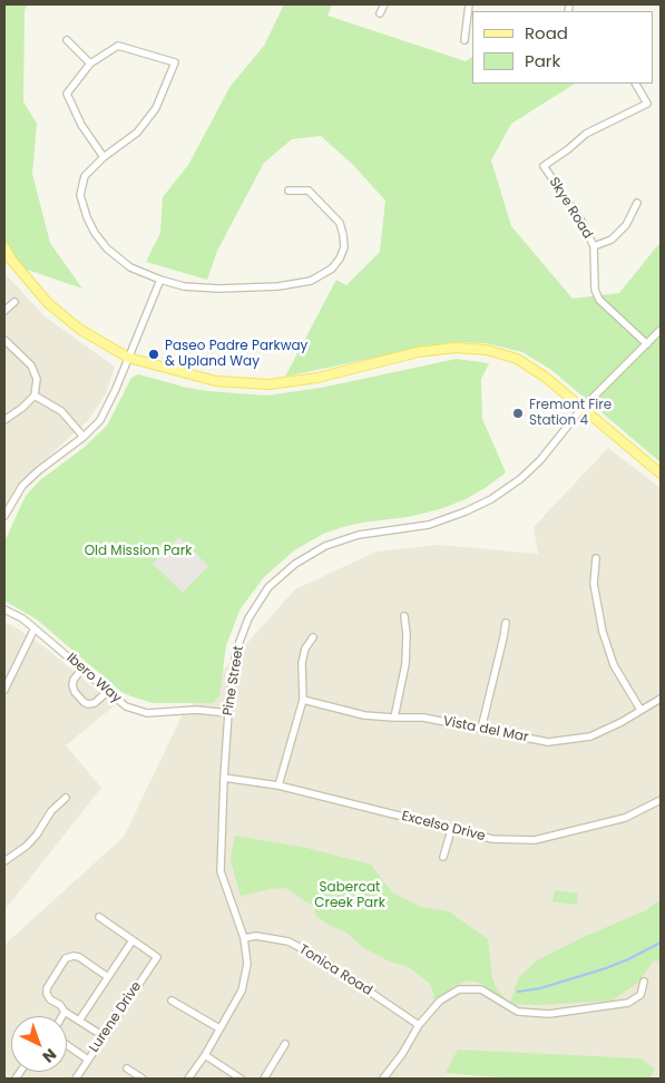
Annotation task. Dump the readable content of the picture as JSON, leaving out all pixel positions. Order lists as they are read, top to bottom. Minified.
{"streets":{"street":["Skye Road","Ibero Way","Pine Street","Vista del Mar","Excelso Drive","Tonica Road","Lurene Drive"]},"crossings":[["Skye Road","Pine Street"],["Ibero Way","Pine Street"],["Pine Street","Excelso Drive"],["Pine Street","Tonica Road"]],"parks":["Old Mission Park","Sabercat Creek Park"],"places":["Paseo Padre Parkway & Upland Way","Fremont Fire Station 4"],"legend":["Road","Park"],"north":"bottom right"}
